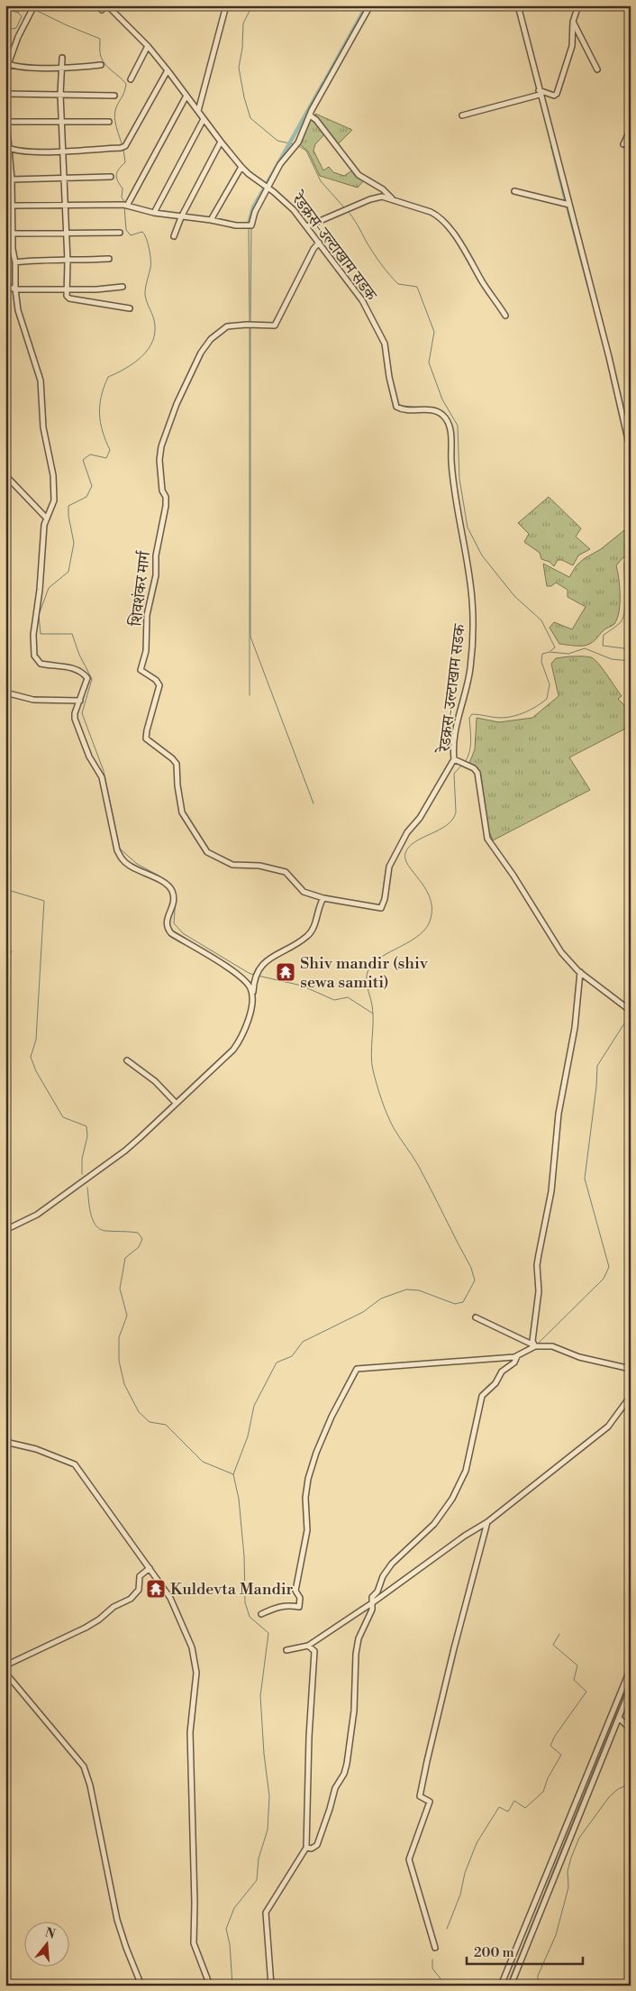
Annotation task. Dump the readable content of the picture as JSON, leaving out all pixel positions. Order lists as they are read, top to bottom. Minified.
{"streets":{"street":["रेडक्रस-उल्टाखाम सडक","शिवशंकर मार्ग"]},"crossings":[["रेडक्रस-उल्टाखाम सडक","शिवशंकर मार्ग"]],"places":{"temple":["Shiv mandir (shiv sewa samiti)","Kuldevta Mandir"]},"scale_bar":"200 m","north":"top"}
